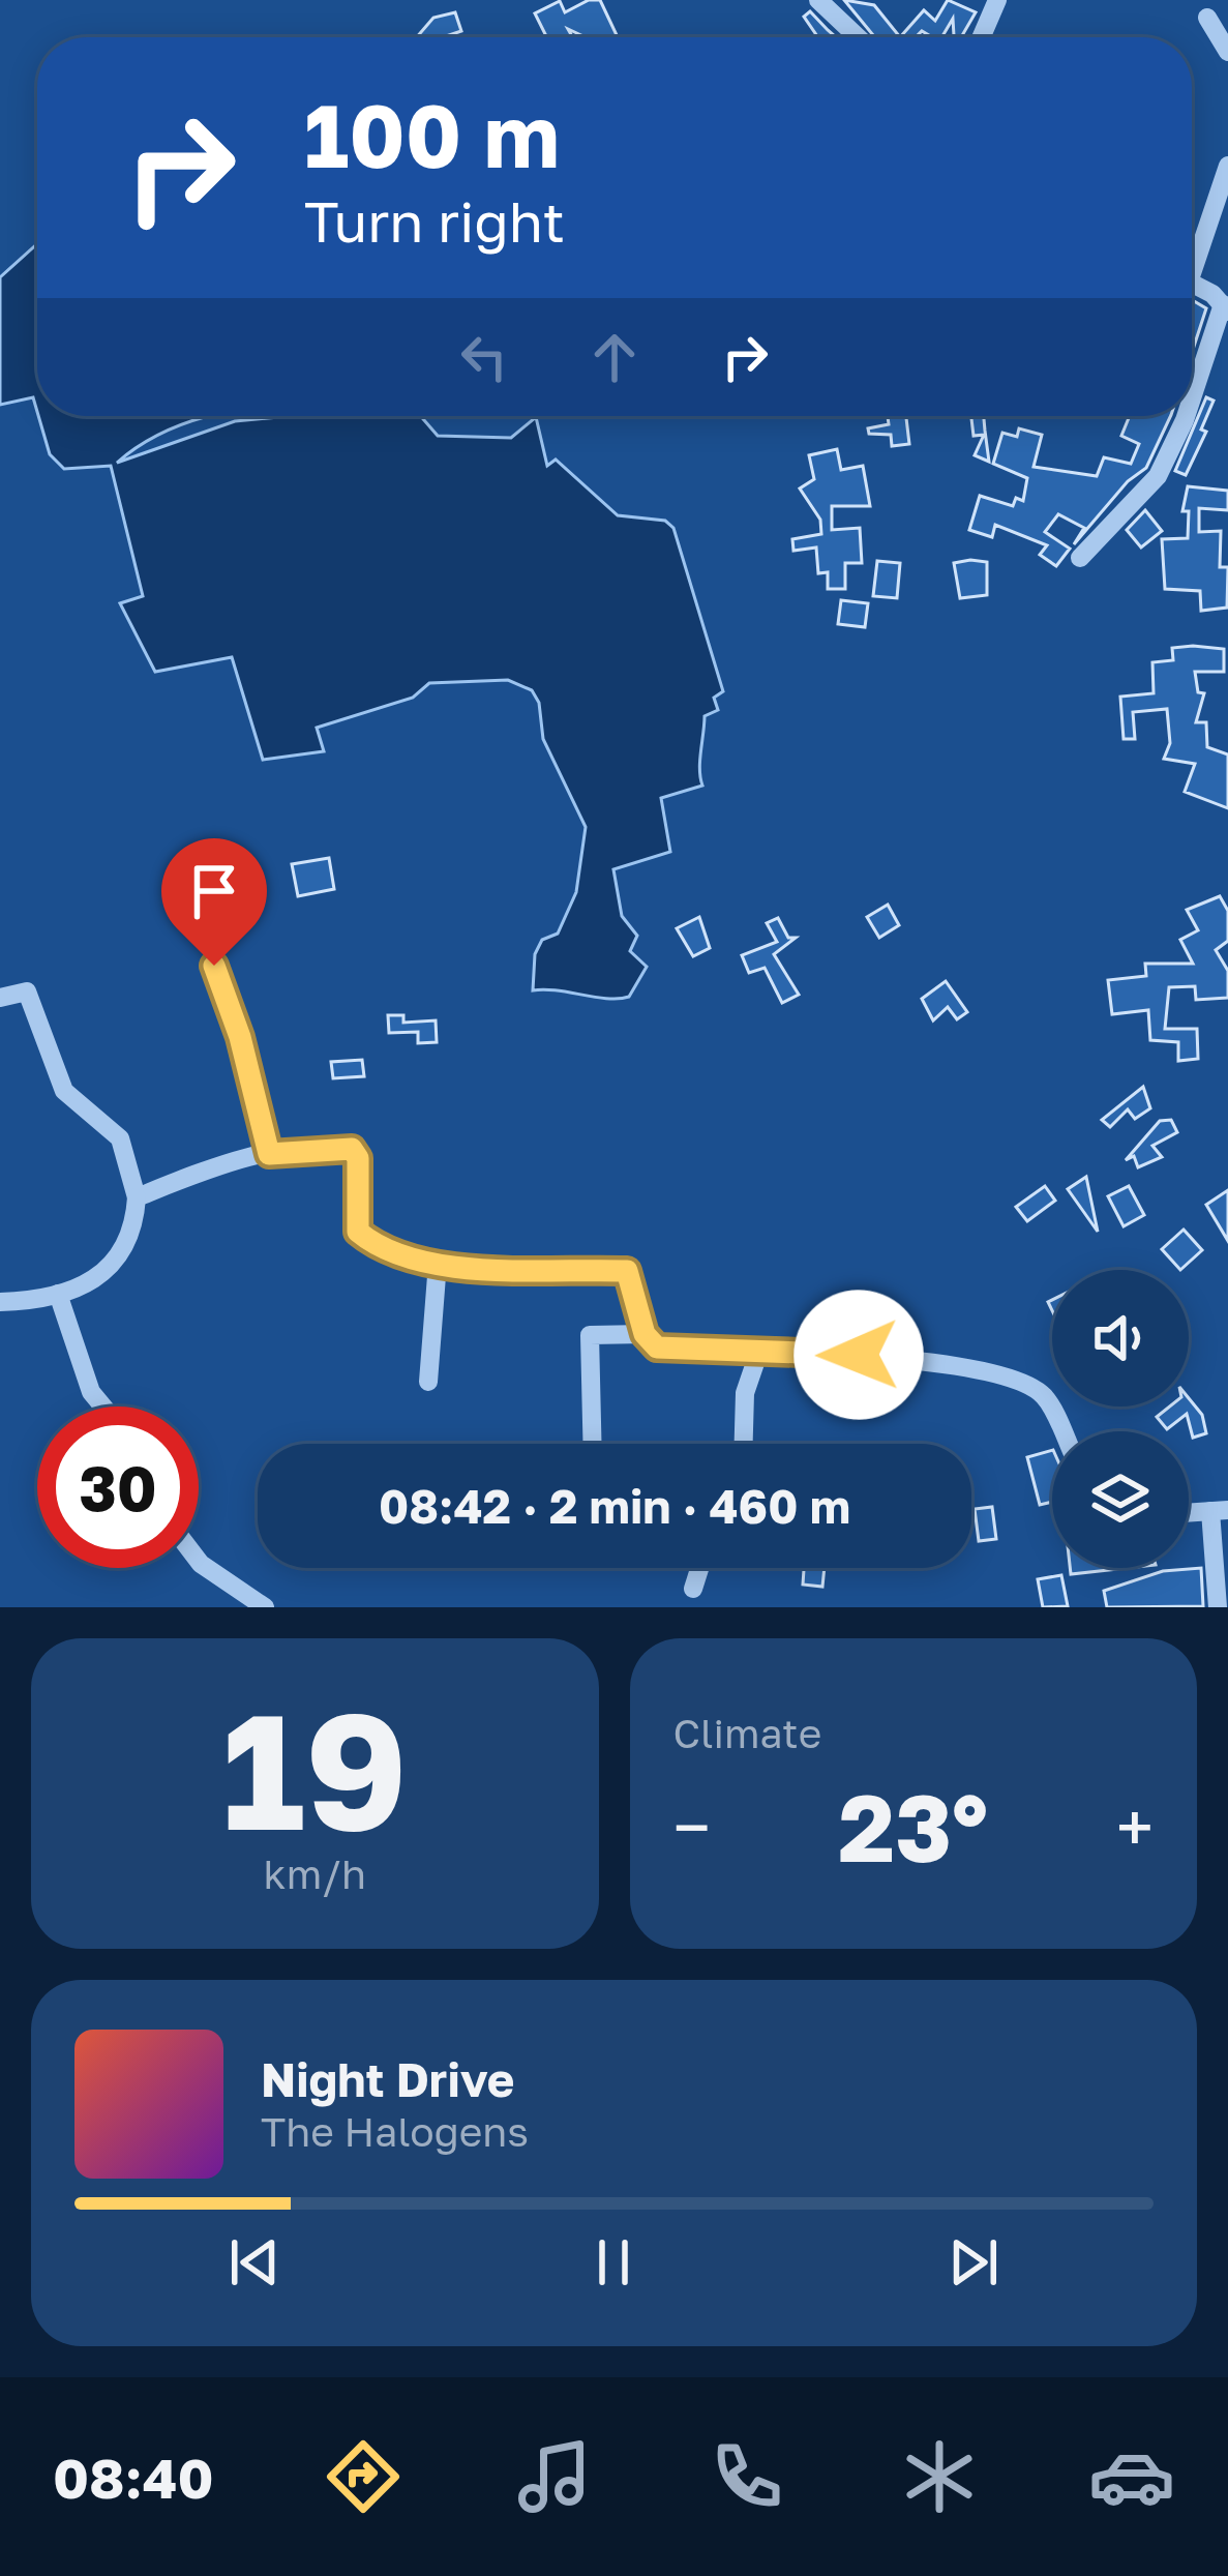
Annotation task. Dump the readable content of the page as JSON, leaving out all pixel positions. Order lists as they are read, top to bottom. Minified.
{"page":{"turn":["100 m","Turn right"],"limit":"30","trip":"08:42 · 2 min · 460 m","tile":[["19","km/h"],"Climate"],"heat":["−","23°","+"],"song":["Night Drive","The Halogens"],"tabs":"08:40"}}
